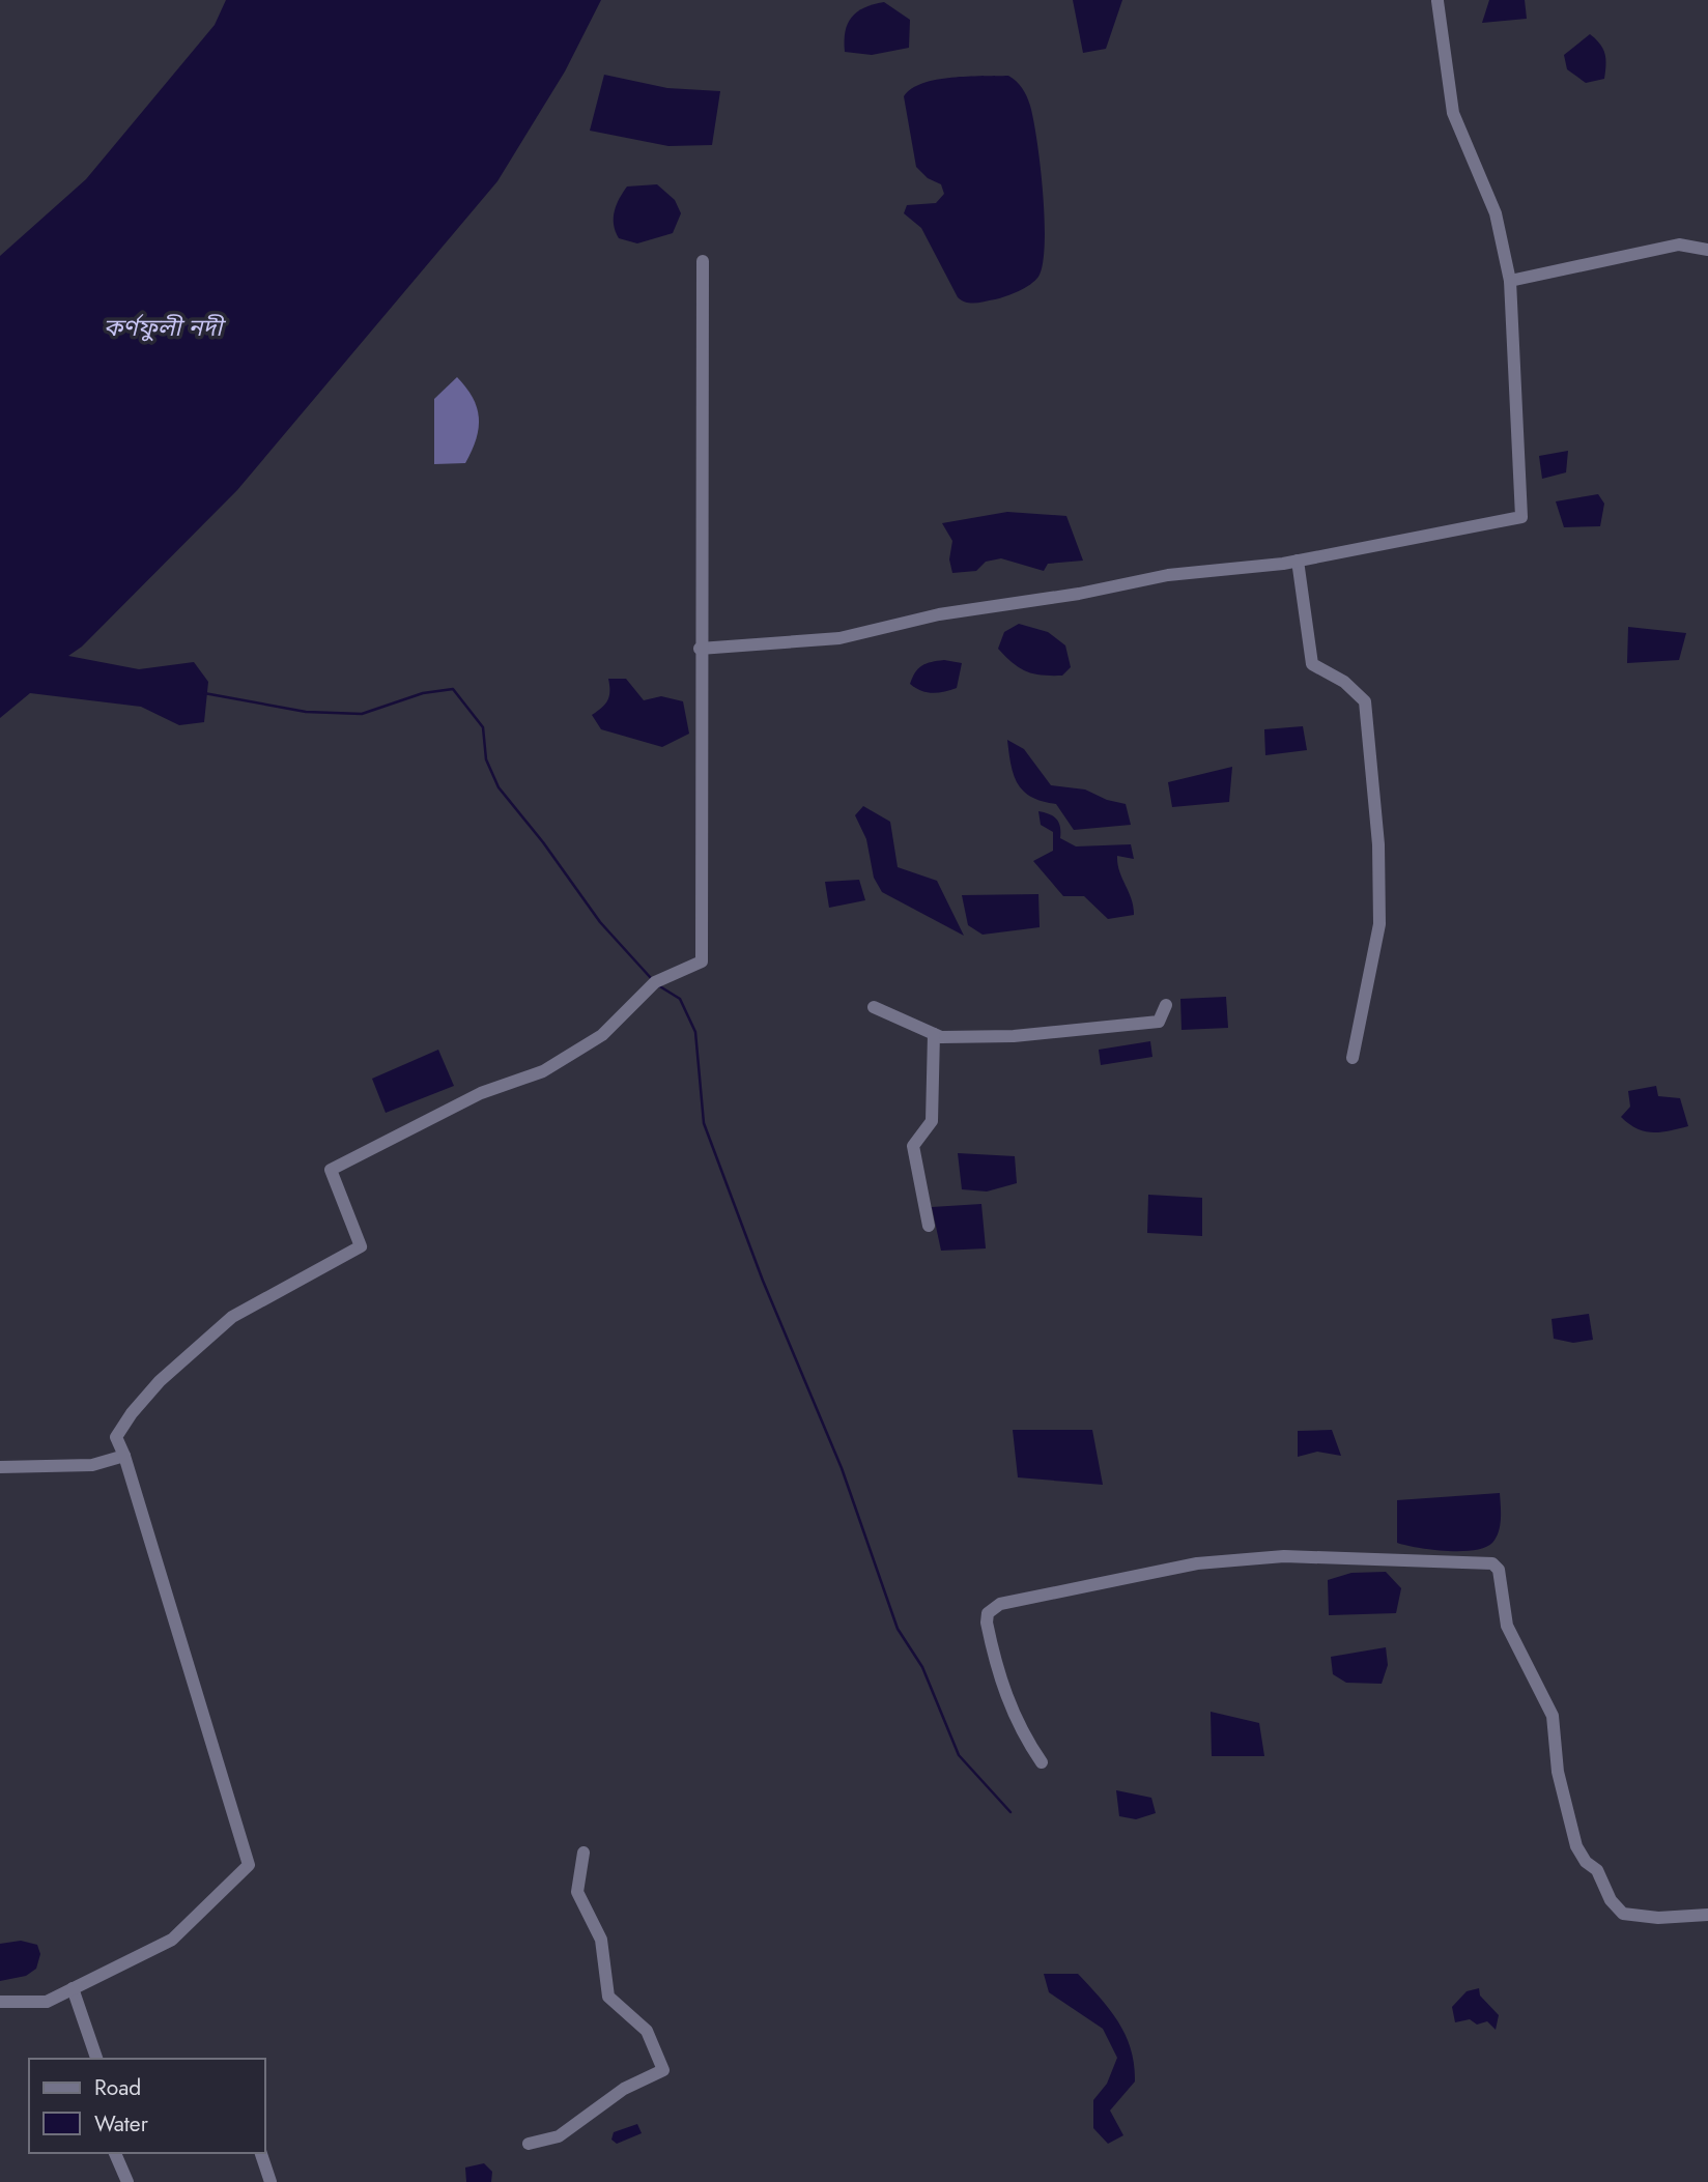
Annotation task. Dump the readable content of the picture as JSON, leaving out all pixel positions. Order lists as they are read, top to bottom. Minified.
{"water":["কর্ণফুলী নদী"],"legend":["Road","Water"]}
